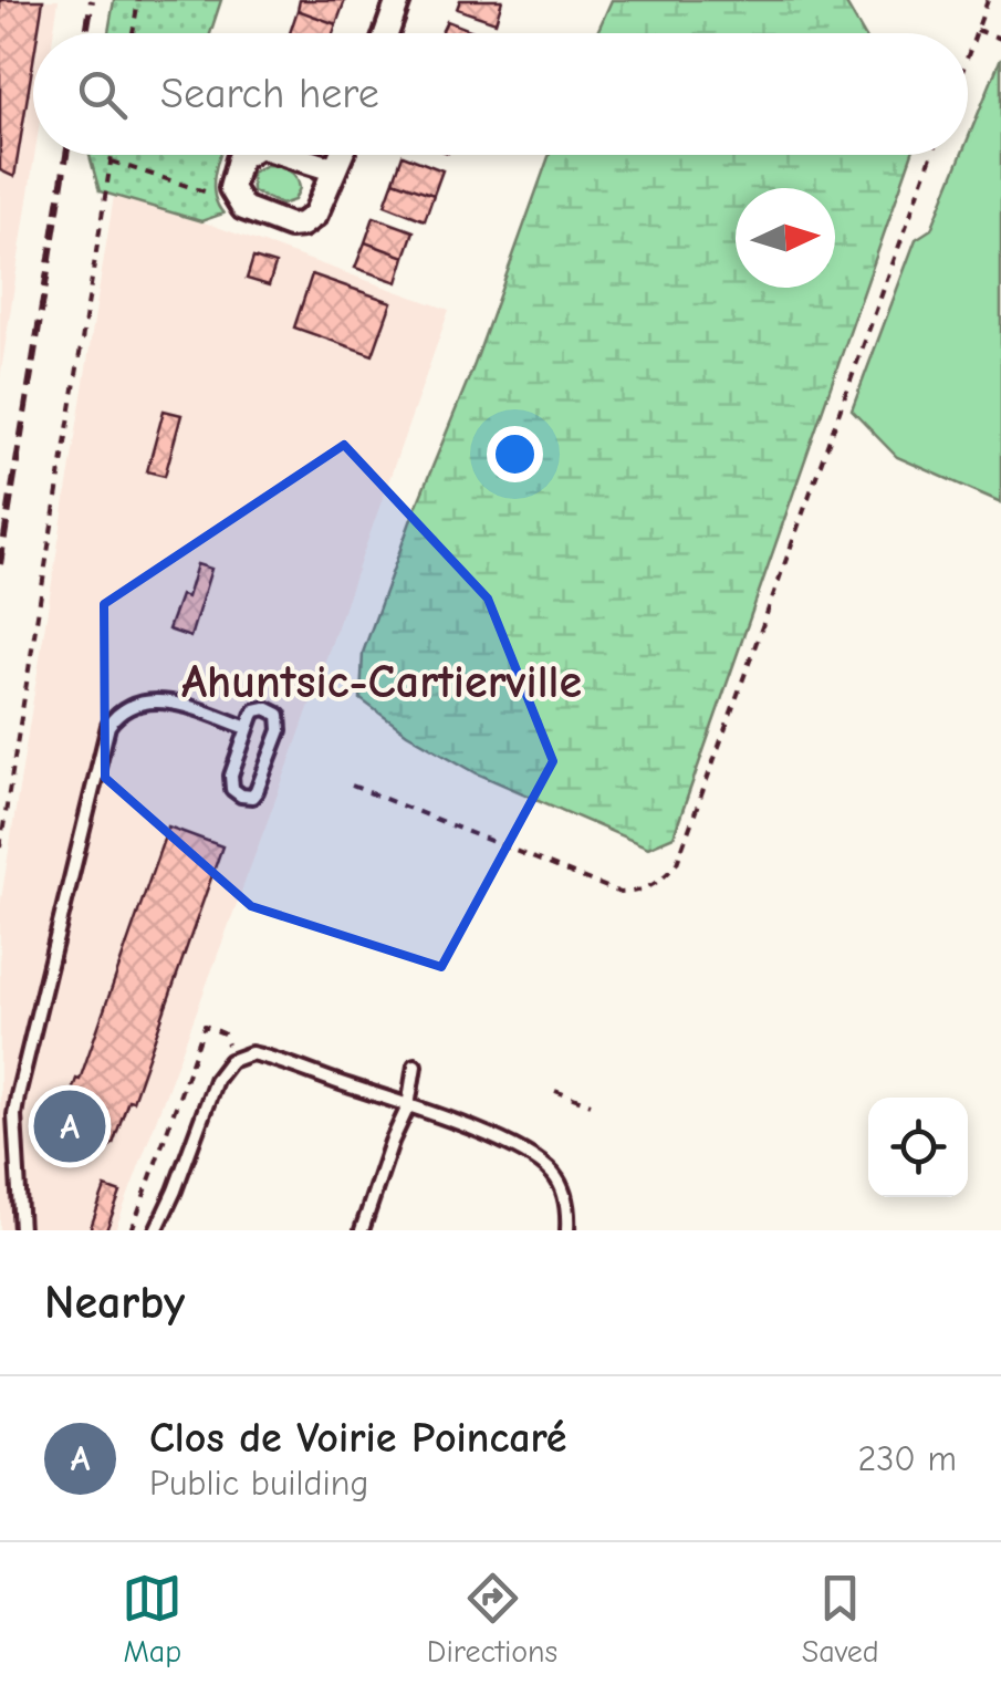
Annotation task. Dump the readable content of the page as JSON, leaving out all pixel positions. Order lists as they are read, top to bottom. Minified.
{"districts":["Ahuntsic-Cartierville"],"north":"right","page":{"search":"Search here","pins":"A","heading":"Nearby","list":[{"mark":"A","name":"Clos de Voirie Poincaré","note":"Public building","value":"230 m"}],"nav":["Map","Directions","Saved"]}}
